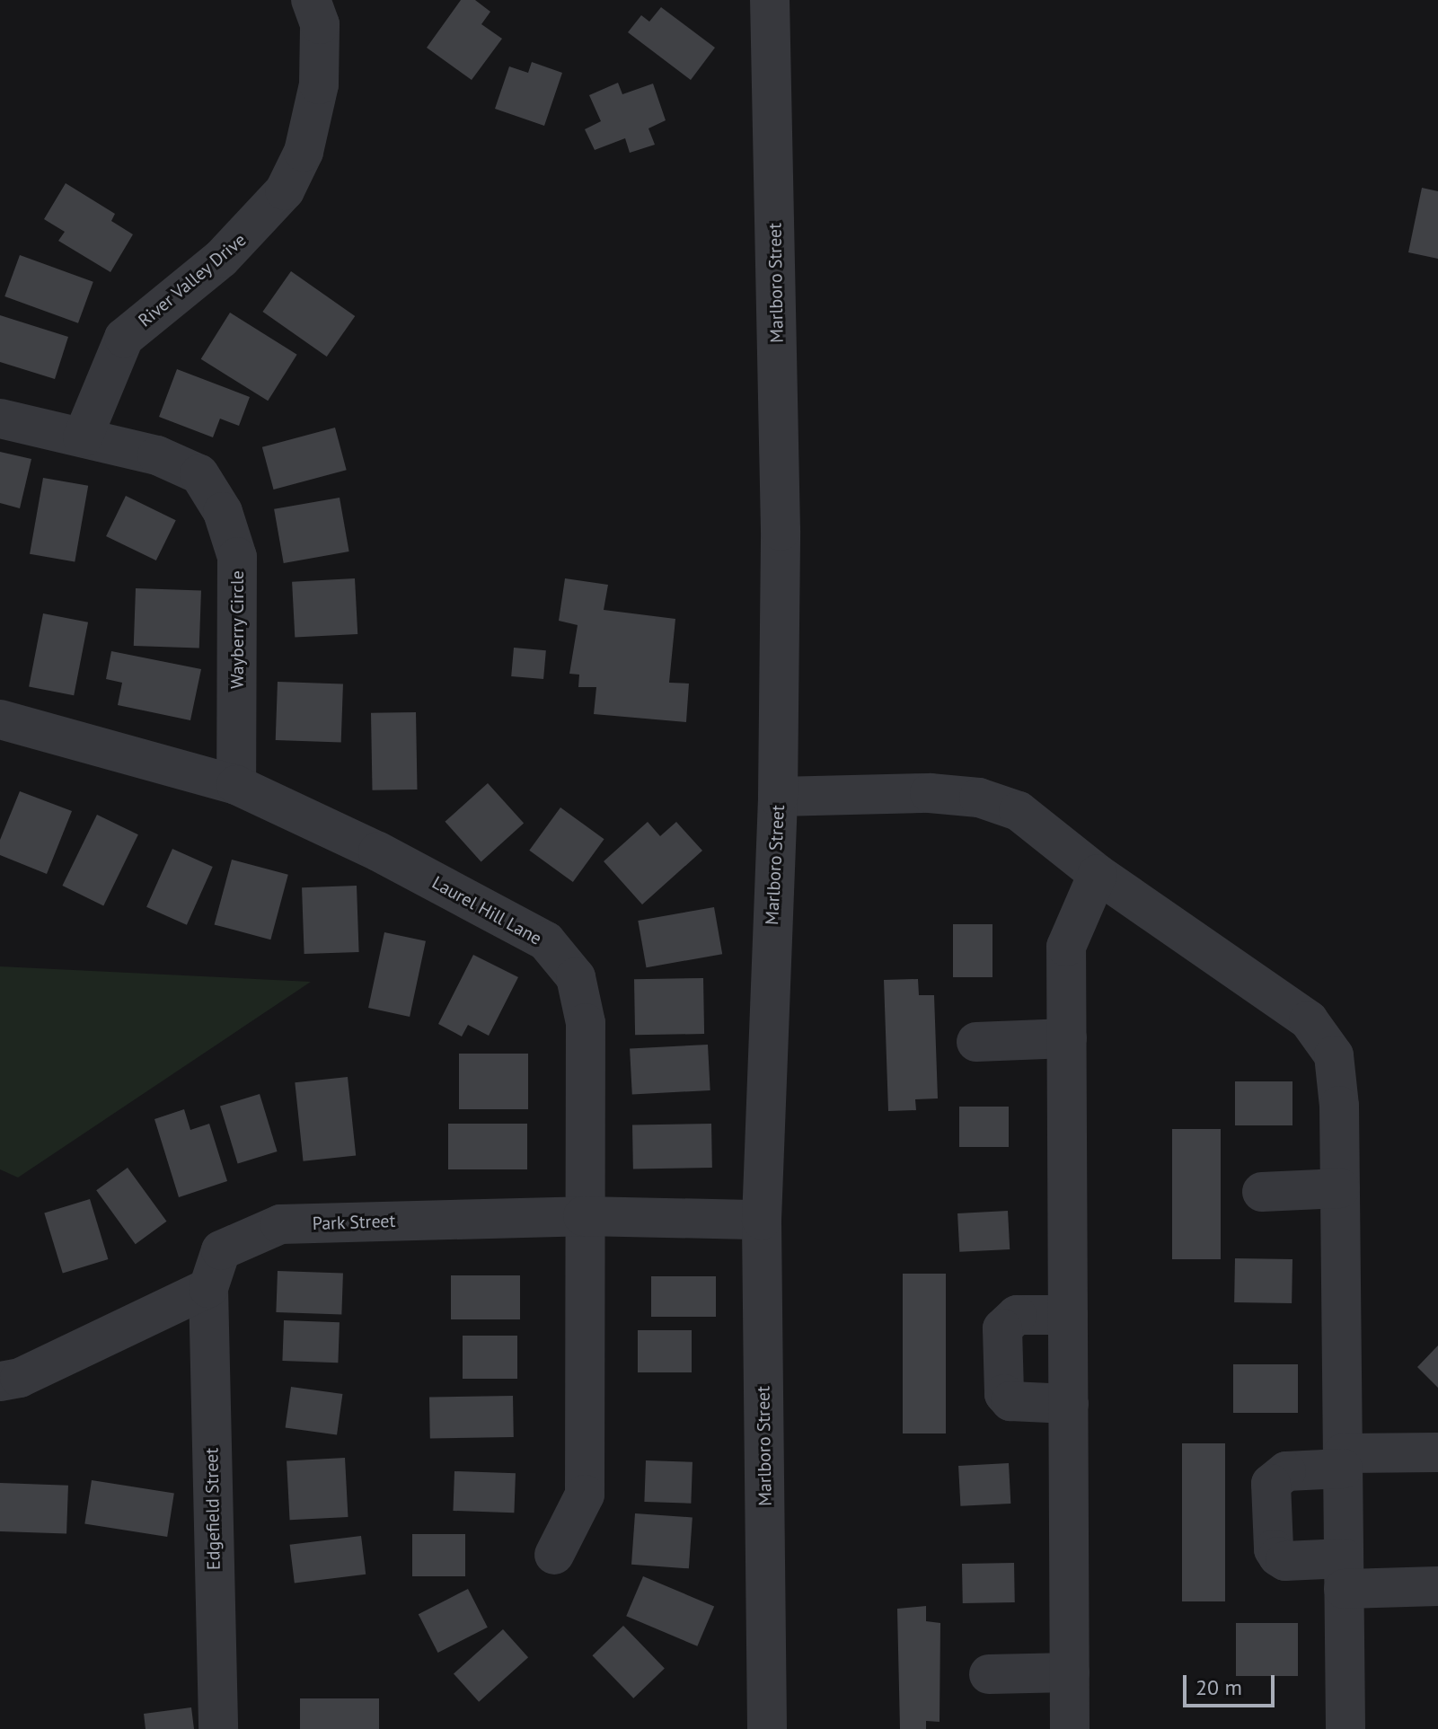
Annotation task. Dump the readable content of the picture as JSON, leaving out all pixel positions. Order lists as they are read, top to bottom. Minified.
{"streets":{"street":["River Valley Drive","Marlboro Street","Wayberry Circle","Laurel Hill Lane","Park Street","Edgefield Street"]},"crossings":[["River Valley Drive","Wayberry Circle"],["Marlboro Street","Park Street"],["Wayberry Circle","Laurel Hill Lane"],["Laurel Hill Lane","Park Street"],["Park Street","Edgefield Street"]],"scale_bar":"20 m"}
